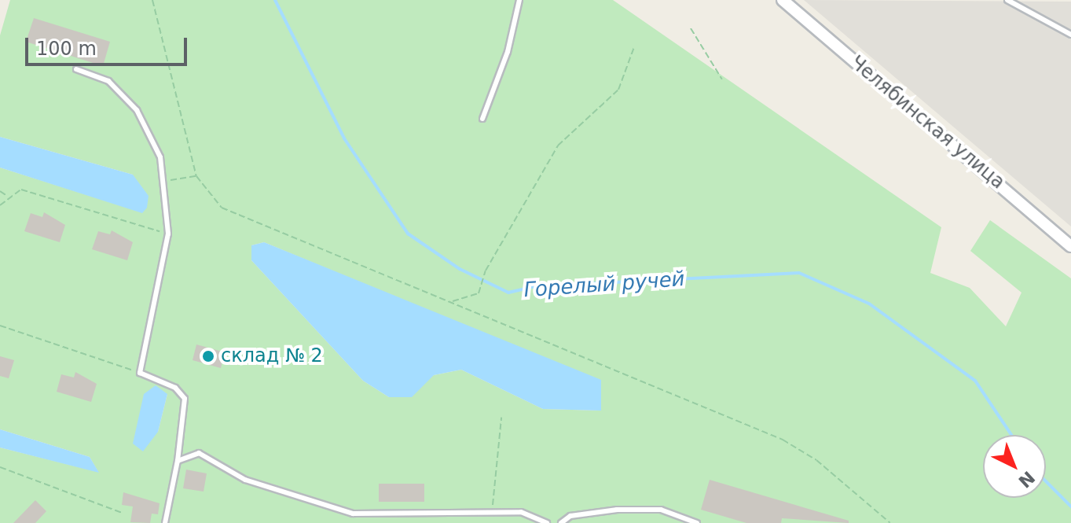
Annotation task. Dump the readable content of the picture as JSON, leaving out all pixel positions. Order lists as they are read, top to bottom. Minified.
{"streets":{"street":["Челябинская улица"]},"water":["Горелый ручей"],"places":["склад № 2"],"scale_bar":"100 m","north":"bottom right"}
